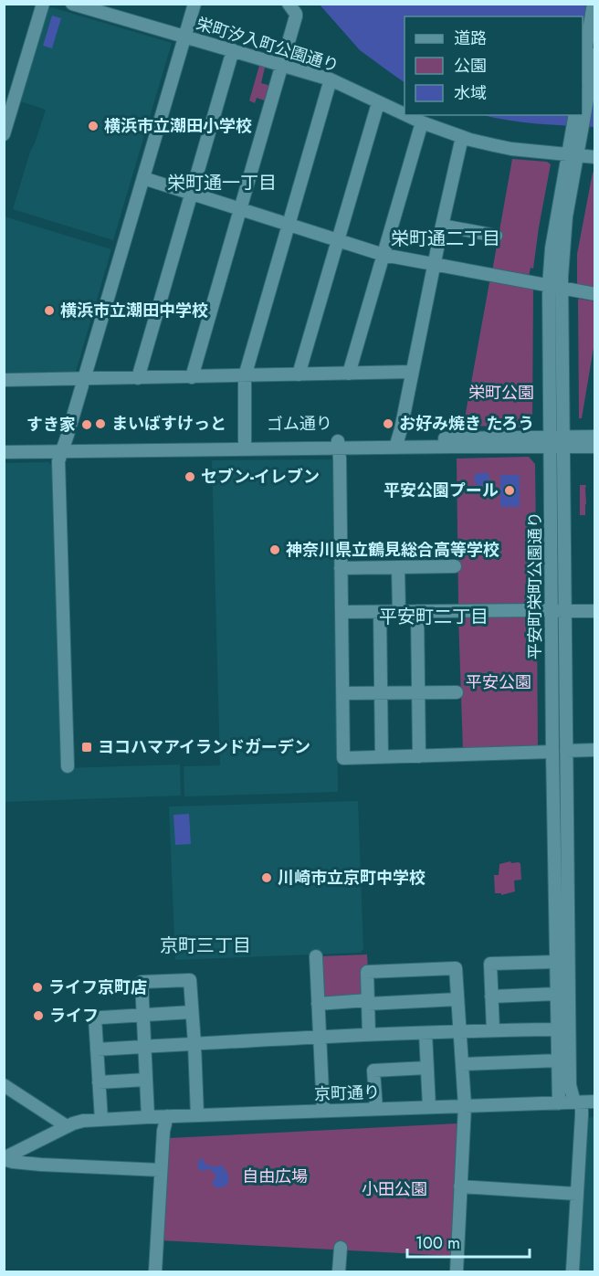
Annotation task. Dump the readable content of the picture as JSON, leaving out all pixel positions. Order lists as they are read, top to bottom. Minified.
{"streets":{"street":["栄町汐入町公園通り","ゴム通り","平安町栄町公園通り","京町通り"]},"crossings":[["栄町汐入町公園通り","平安町栄町公園通り"],["ゴム通り","平安町栄町公園通り"],["平安町栄町公園通り","京町通り"]],"districts":["栄町通一丁目","栄町通二丁目","平安町二丁目","京町三丁目"],"parks":["栄町公園","平安公園","自由広場","小田公園"],"places":{"other":["横浜市立潮田小学校","横浜市立潮田中学校","まいばすけっと","お好み焼き たろう","すき家","セブン-イレブン","平安公園プール","神奈川県立鶴見総合高等学校","川崎市立京町中学校","ライフ京町店","ライフ"],"transit":["ヨコハマアイランドガーデン"]},"legend":["道路","公園","水域"],"scale_bar":"100 m"}
